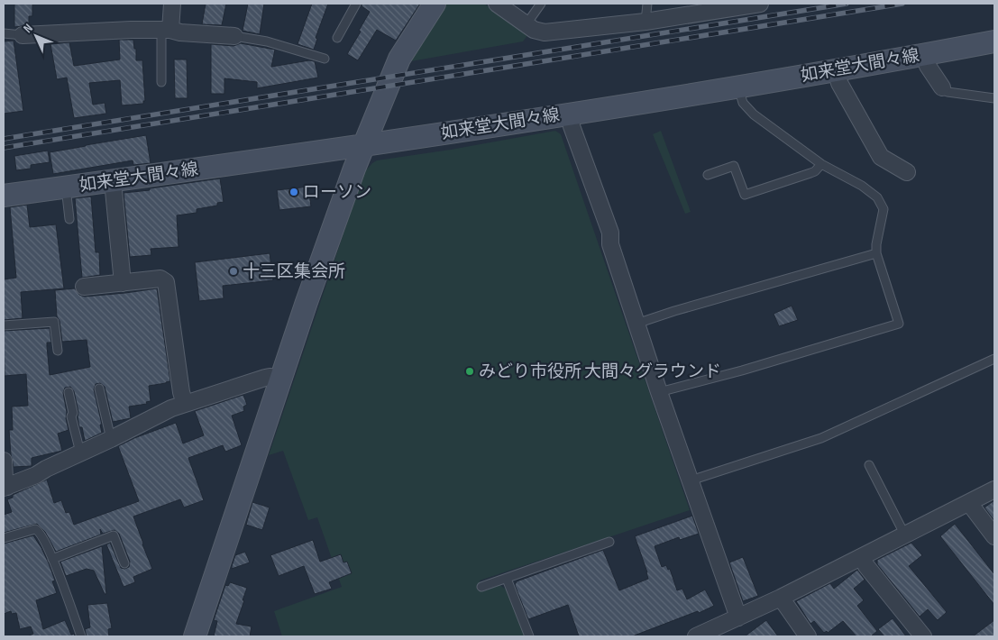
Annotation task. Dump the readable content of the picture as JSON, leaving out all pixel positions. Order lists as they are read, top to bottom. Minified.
{"streets":{"main road":["如来堂大間々線"]},"places":["ローソン","十三区集会所","みどり市役所 大間々グラウンド"],"north":"top left"}
